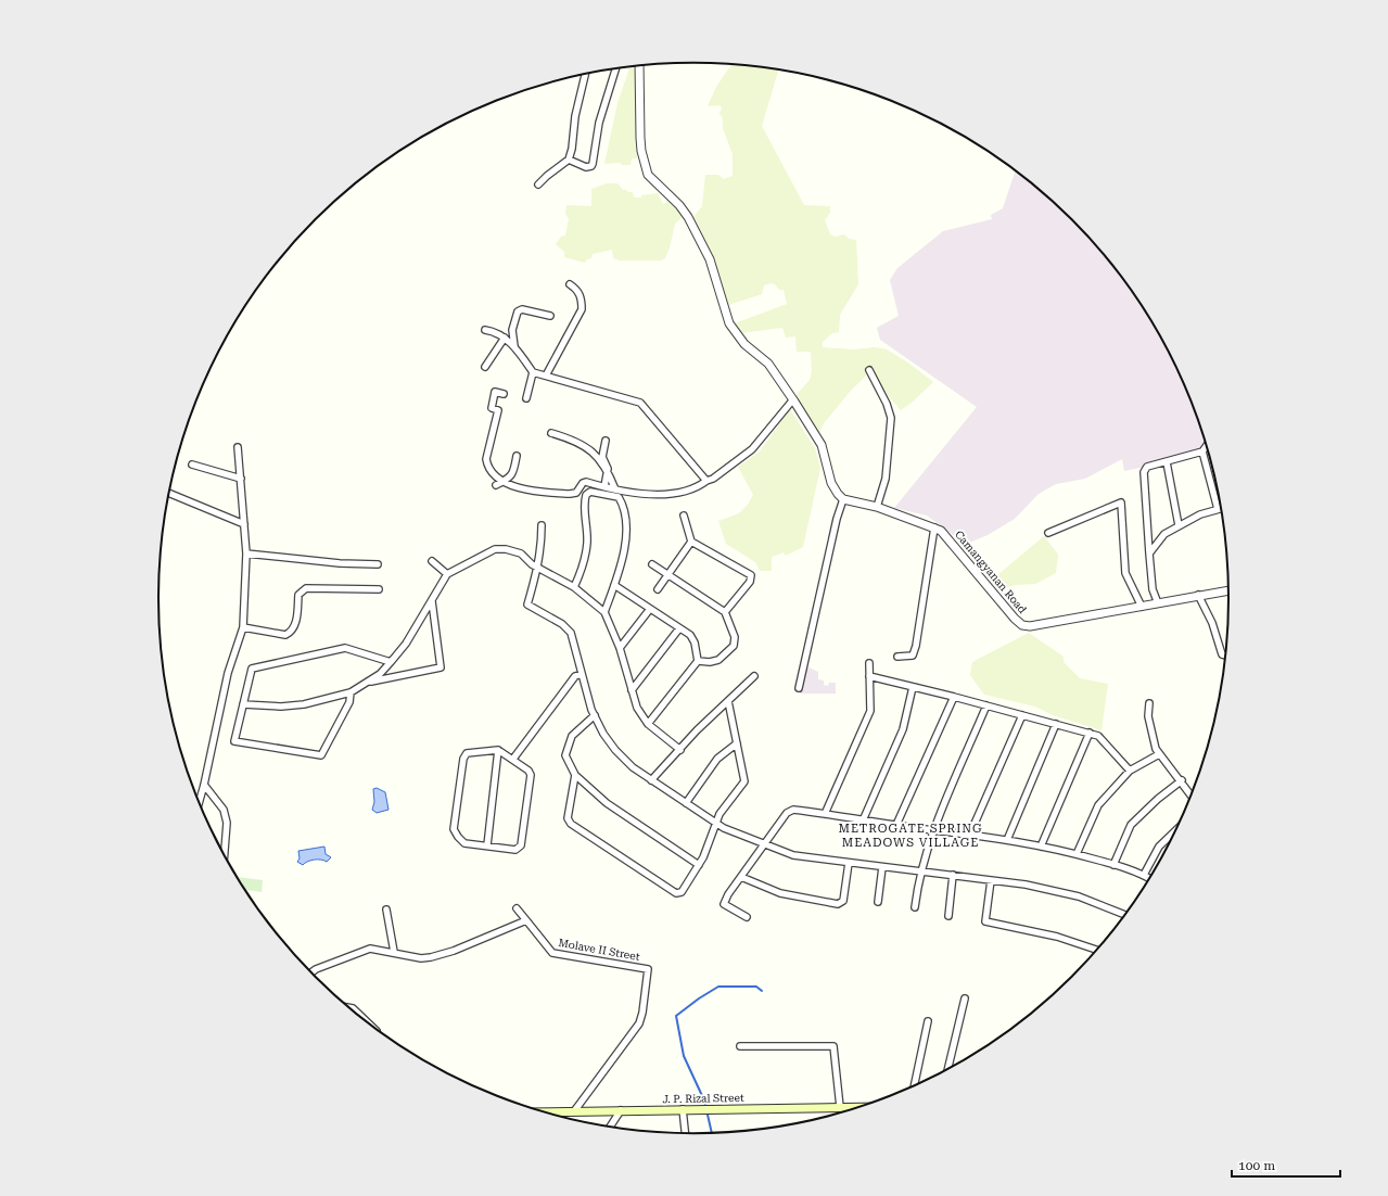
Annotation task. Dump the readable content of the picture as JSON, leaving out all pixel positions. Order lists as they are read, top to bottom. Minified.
{"streets":{"main road":["J. P. Rizal Street"],"street":["Camangyanan Road","Molave II Street"]},"crossings":[["Molave II Street","J. P. Rizal Street"]],"districts":["METROGATE SPRING MEADOWS VILLAGE"],"scale_bar":"100 m"}
